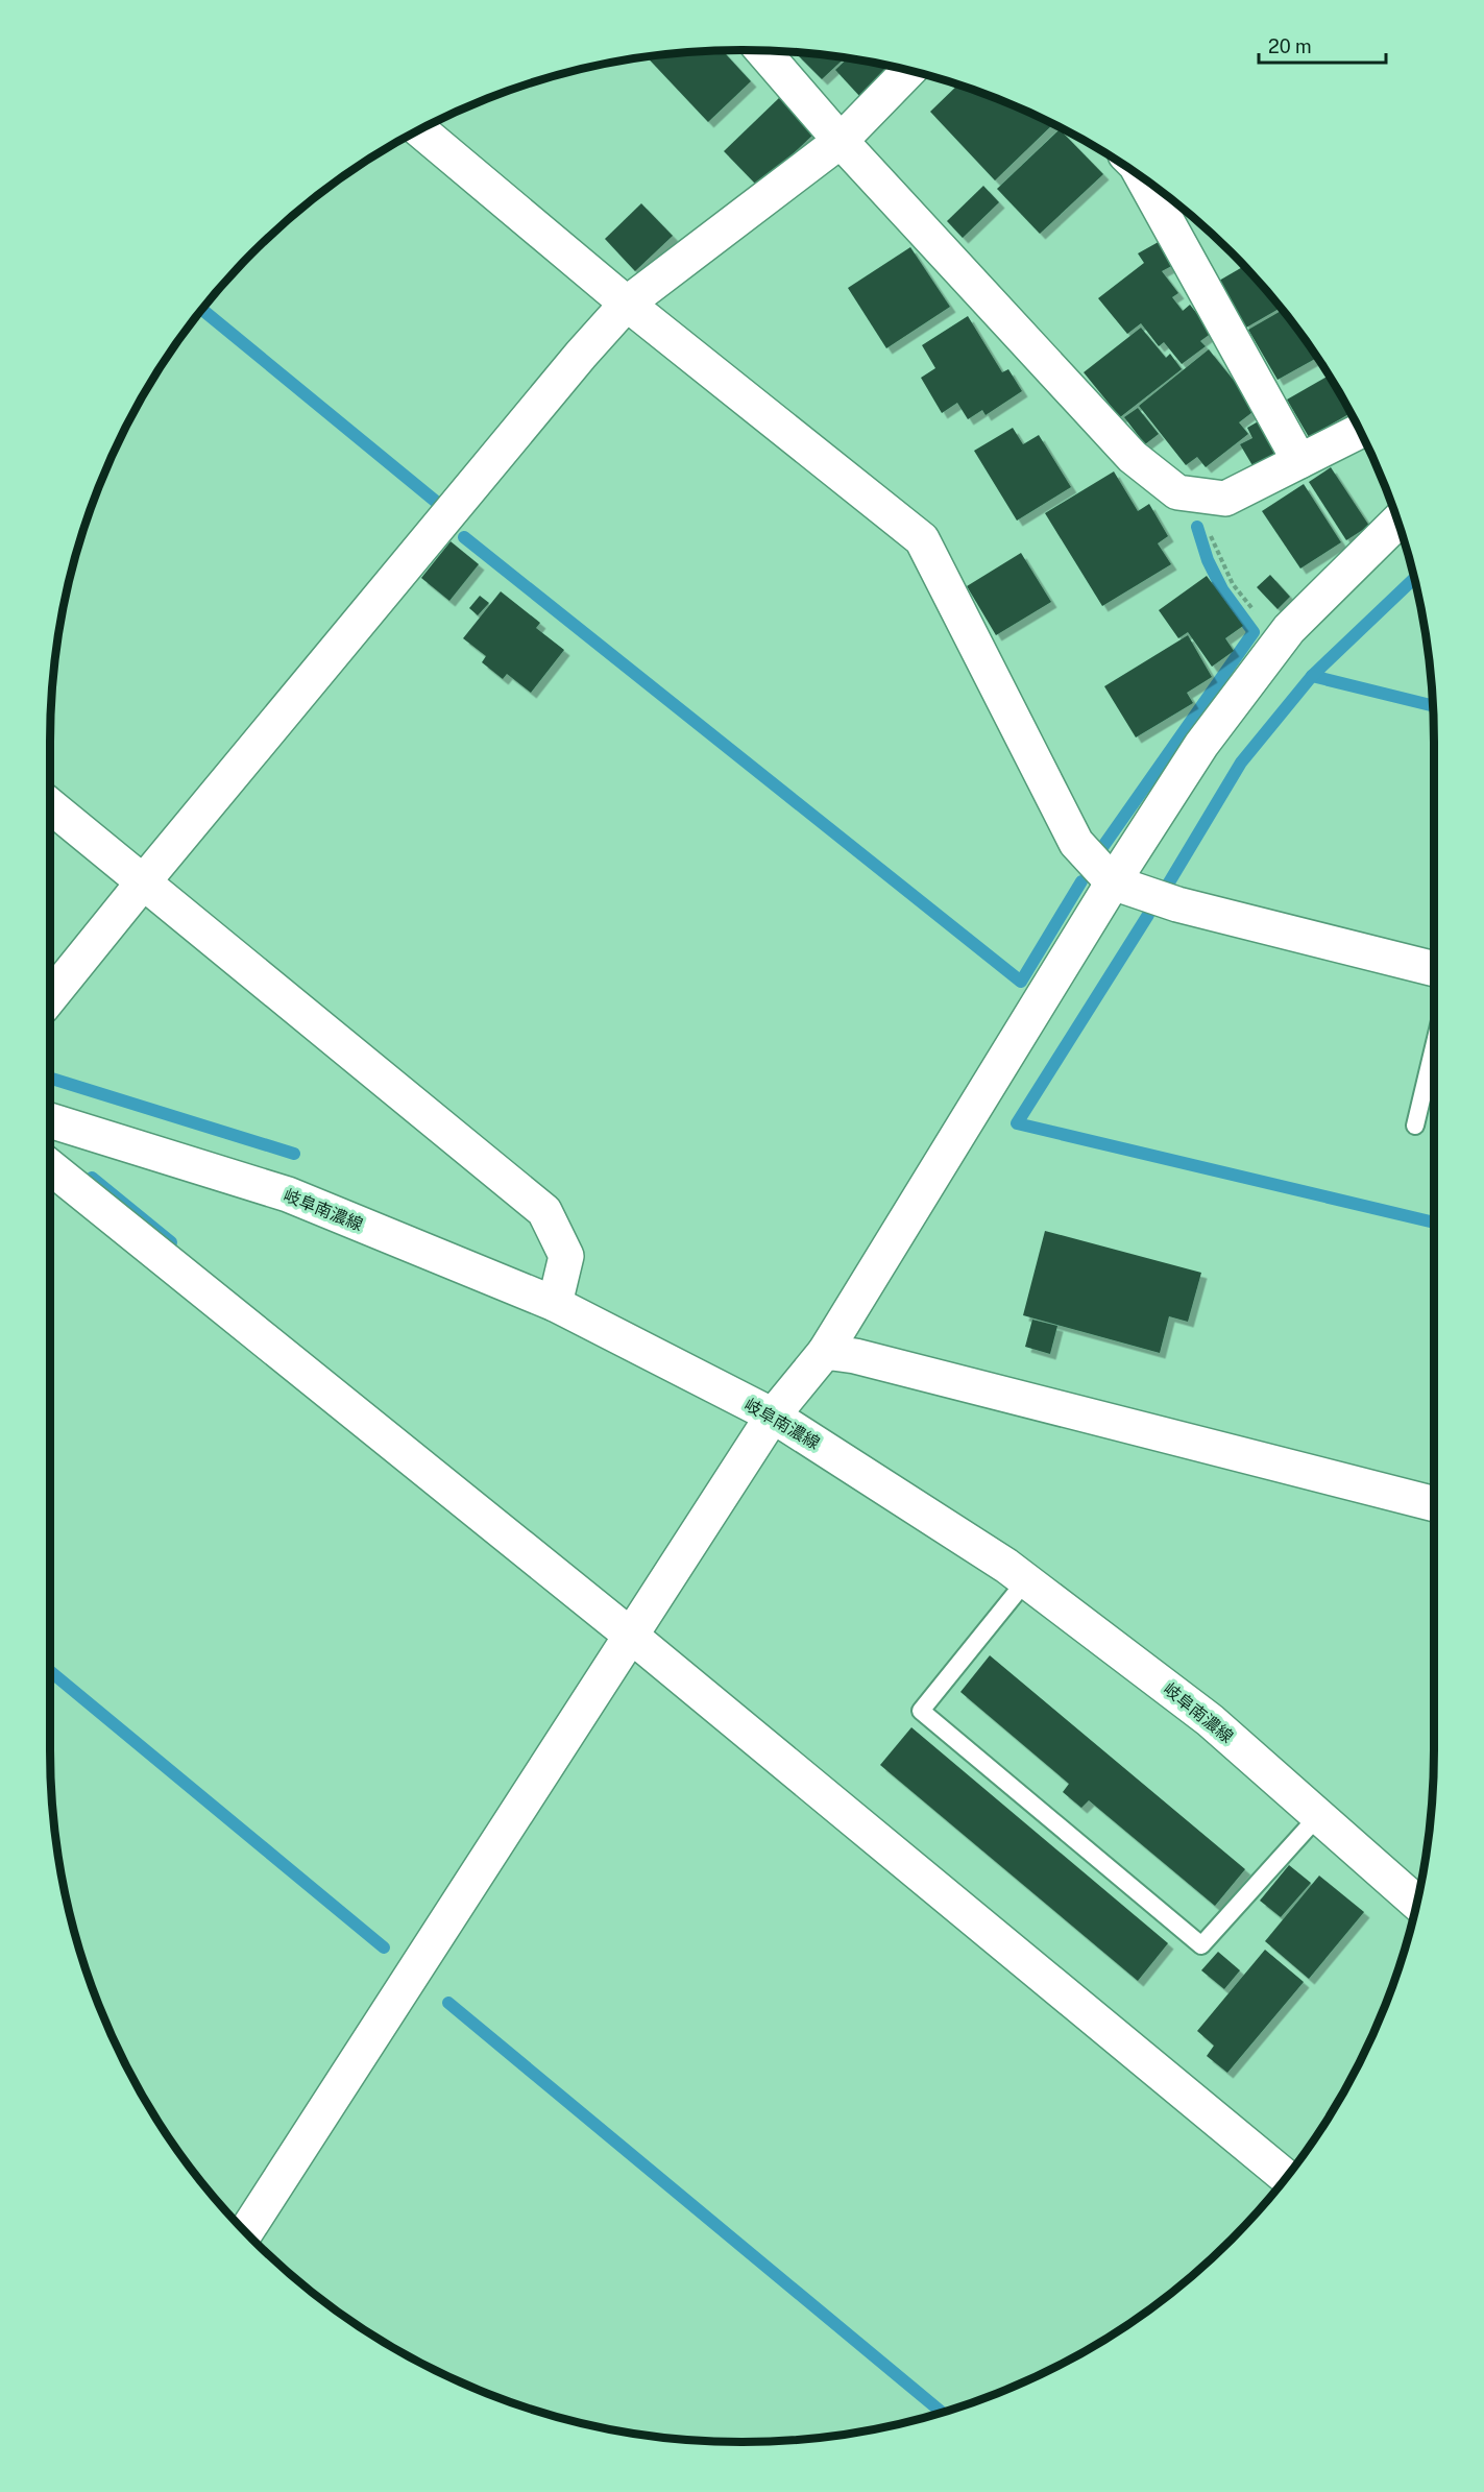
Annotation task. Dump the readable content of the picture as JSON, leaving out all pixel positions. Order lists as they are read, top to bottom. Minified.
{"streets":{"street":["岐阜南濃線"]},"scale_bar":"20 m"}
